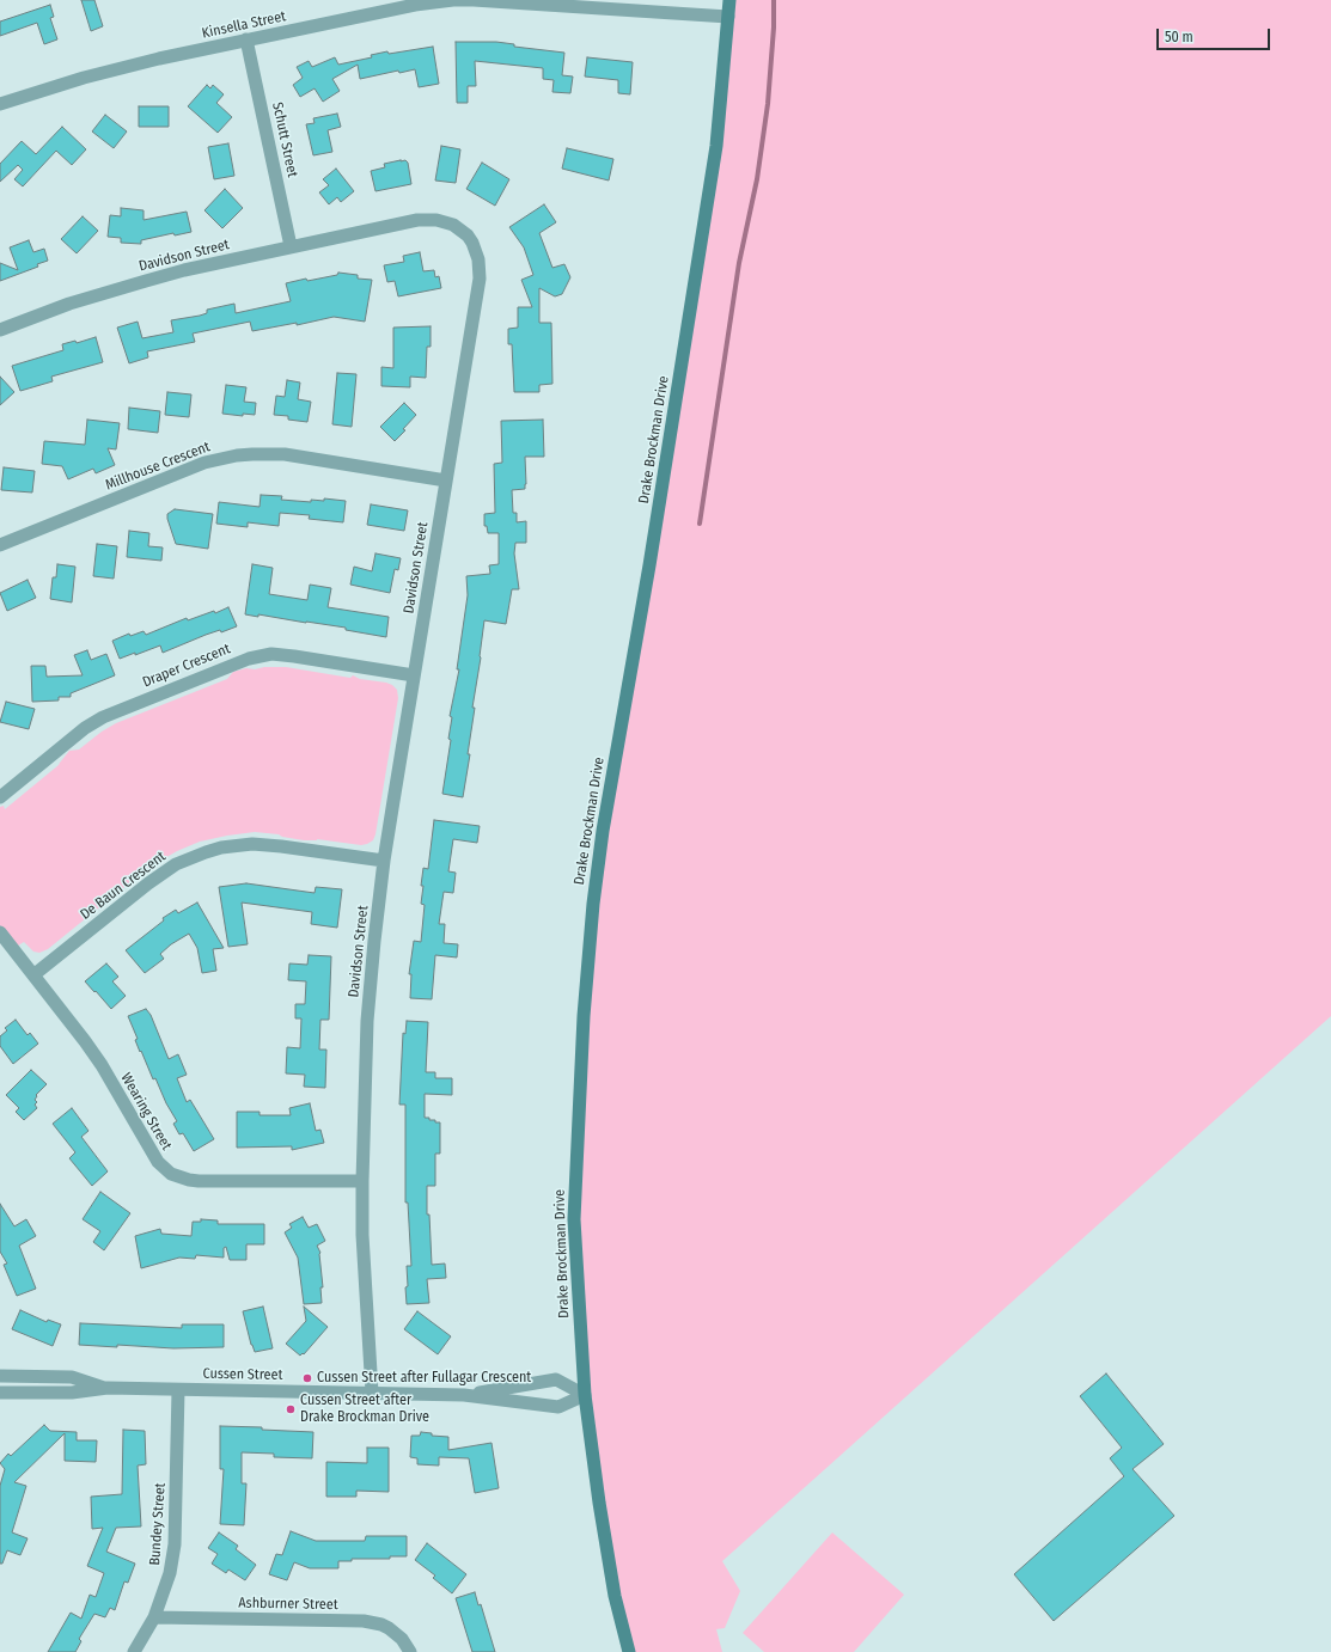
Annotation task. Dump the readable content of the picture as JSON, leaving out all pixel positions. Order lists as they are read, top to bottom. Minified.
{"streets":{"main road":["Drake Brockman Drive"],"street":["Kinsella Street","Schutt Street","Davidson Street","Millhouse Crescent","Draper Crescent","De Baun Crescent","Wearing Street","Cussen Street","Bundey Street","Ashburner Street"]},"crossings":[["Kinsella Street","Schutt Street"],["Kinsella Street","Drake Brockman Drive"],["Schutt Street","Davidson Street"],["Davidson Street","Millhouse Crescent"],["Davidson Street","Draper Crescent"],["Davidson Street","De Baun Crescent"],["Davidson Street","Wearing Street"],["Davidson Street","Cussen Street"],["Drake Brockman Drive","Cussen Street"],["De Baun Crescent","Wearing Street"],["Cussen Street","Bundey Street"],["Bundey Street","Ashburner Street"]],"places":["Cussen Street after Fullagar Crescent","Cussen Street after Drake Brockman Drive"],"scale_bar":"50 m"}
